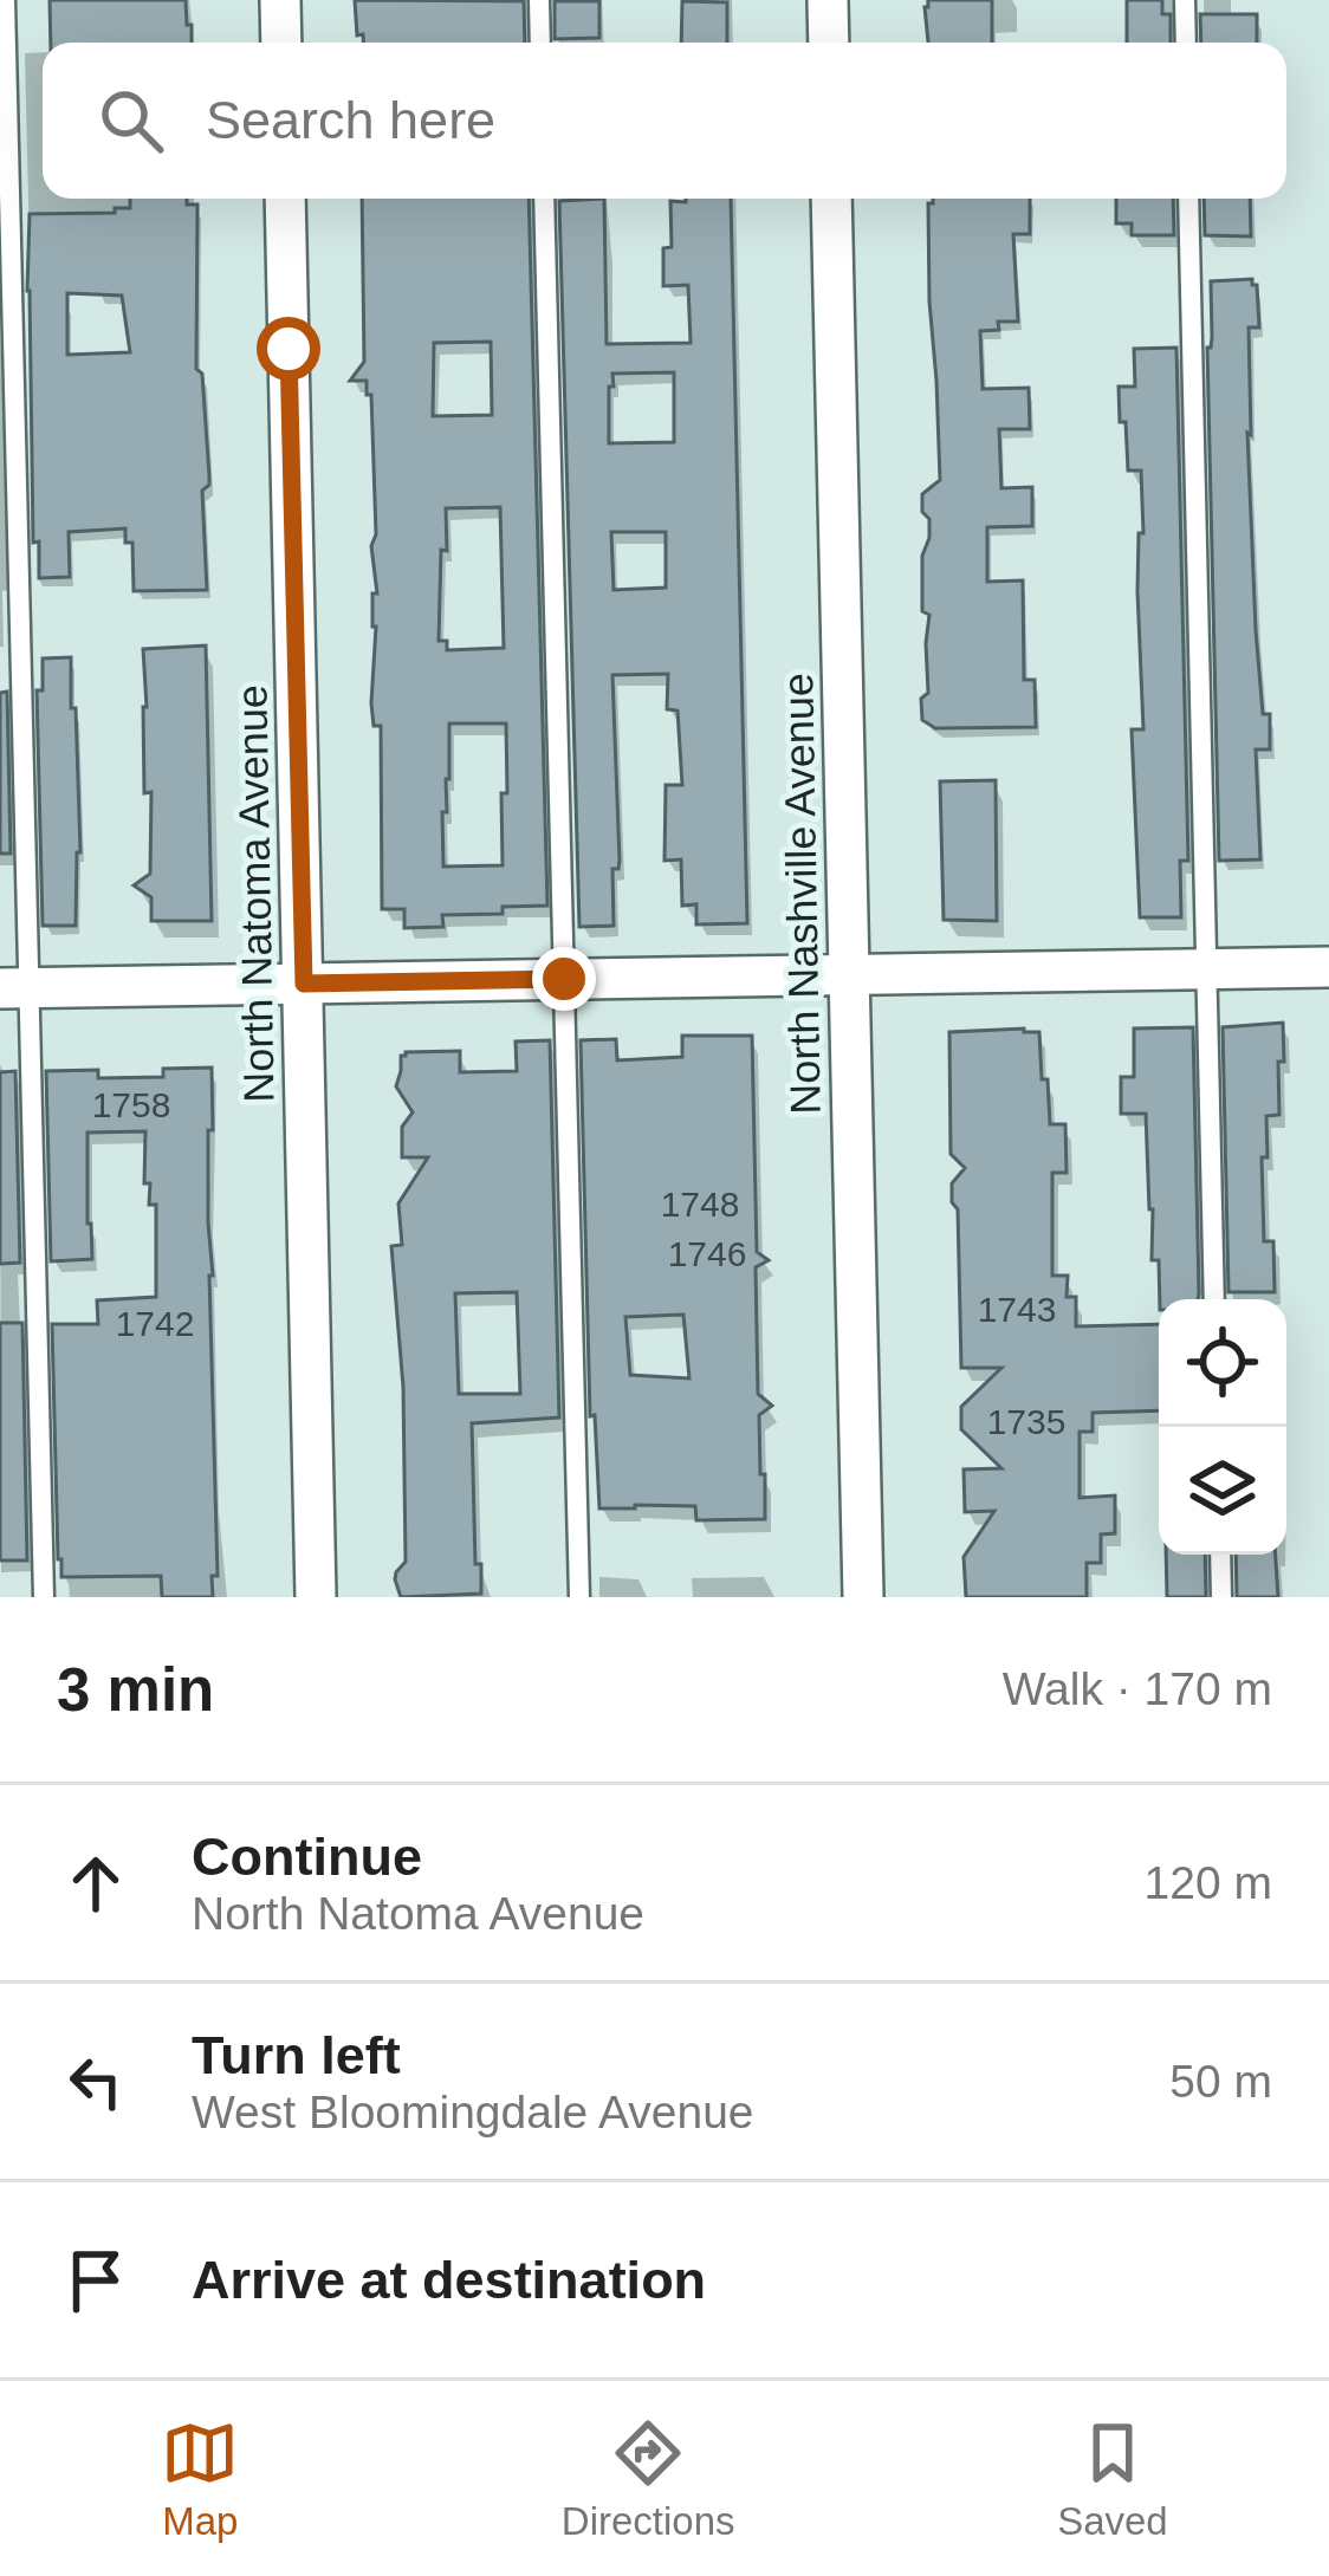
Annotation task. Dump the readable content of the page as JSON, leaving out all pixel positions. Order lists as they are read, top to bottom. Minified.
{"streets":{"street":["North Natoma Avenue","North Nashville Avenue"]},"house_numbers":["1758","1748","1746","1743","1742","1735"],"page":{"search":"Search here","heading":["3 min","Walk · 170 m"],"list":[["Continue","North Natoma Avenue","120 m"],["Turn left","West Bloomingdale Avenue","50 m"],"Arrive at destination"],"nav":["Map","Directions","Saved"]}}
